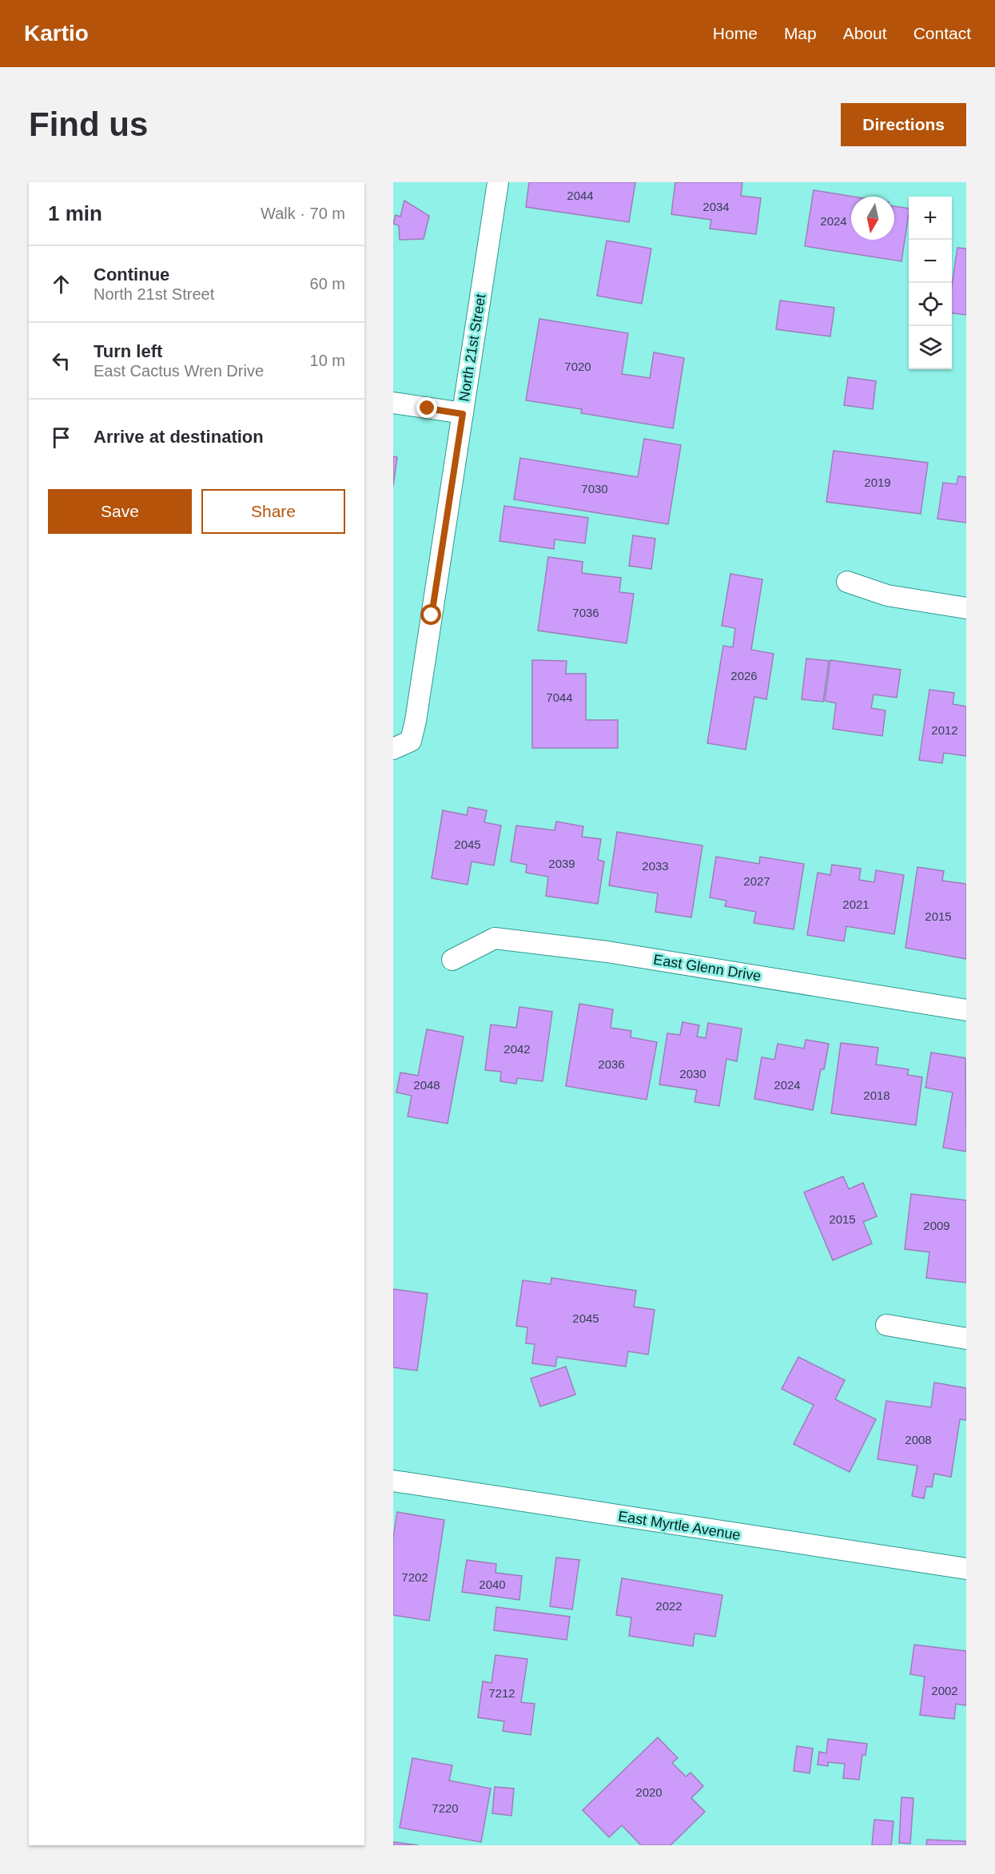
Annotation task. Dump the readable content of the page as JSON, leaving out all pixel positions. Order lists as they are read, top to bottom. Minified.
{"streets":{"street":["North 21st Street","East Glenn Drive","East Myrtle Avenue"]},"house_numbers":["2044","2034","2024","7020","2019","7030","7036","2026","7044","2012","2045","2039","2033","2027","2021","2015","2042","2036","2030","2048","2024","2018","2015","2009","2045","2008","7202","2040","2022","2002","7212","2020","7220"],"north":"bottom","page":{"header":"Kartio","nav":["Home","Map","About","Contact"],"buttons":["Directions",["Save","Share"]],"title":"Find us","heading":["1 min","Walk · 70 m"],"map_buttons":["+","−"],"list":[["Continue","North 21st Street","60 m"],["Turn left","East Cactus Wren Drive","10 m"],"Arrive at destination"]}}
